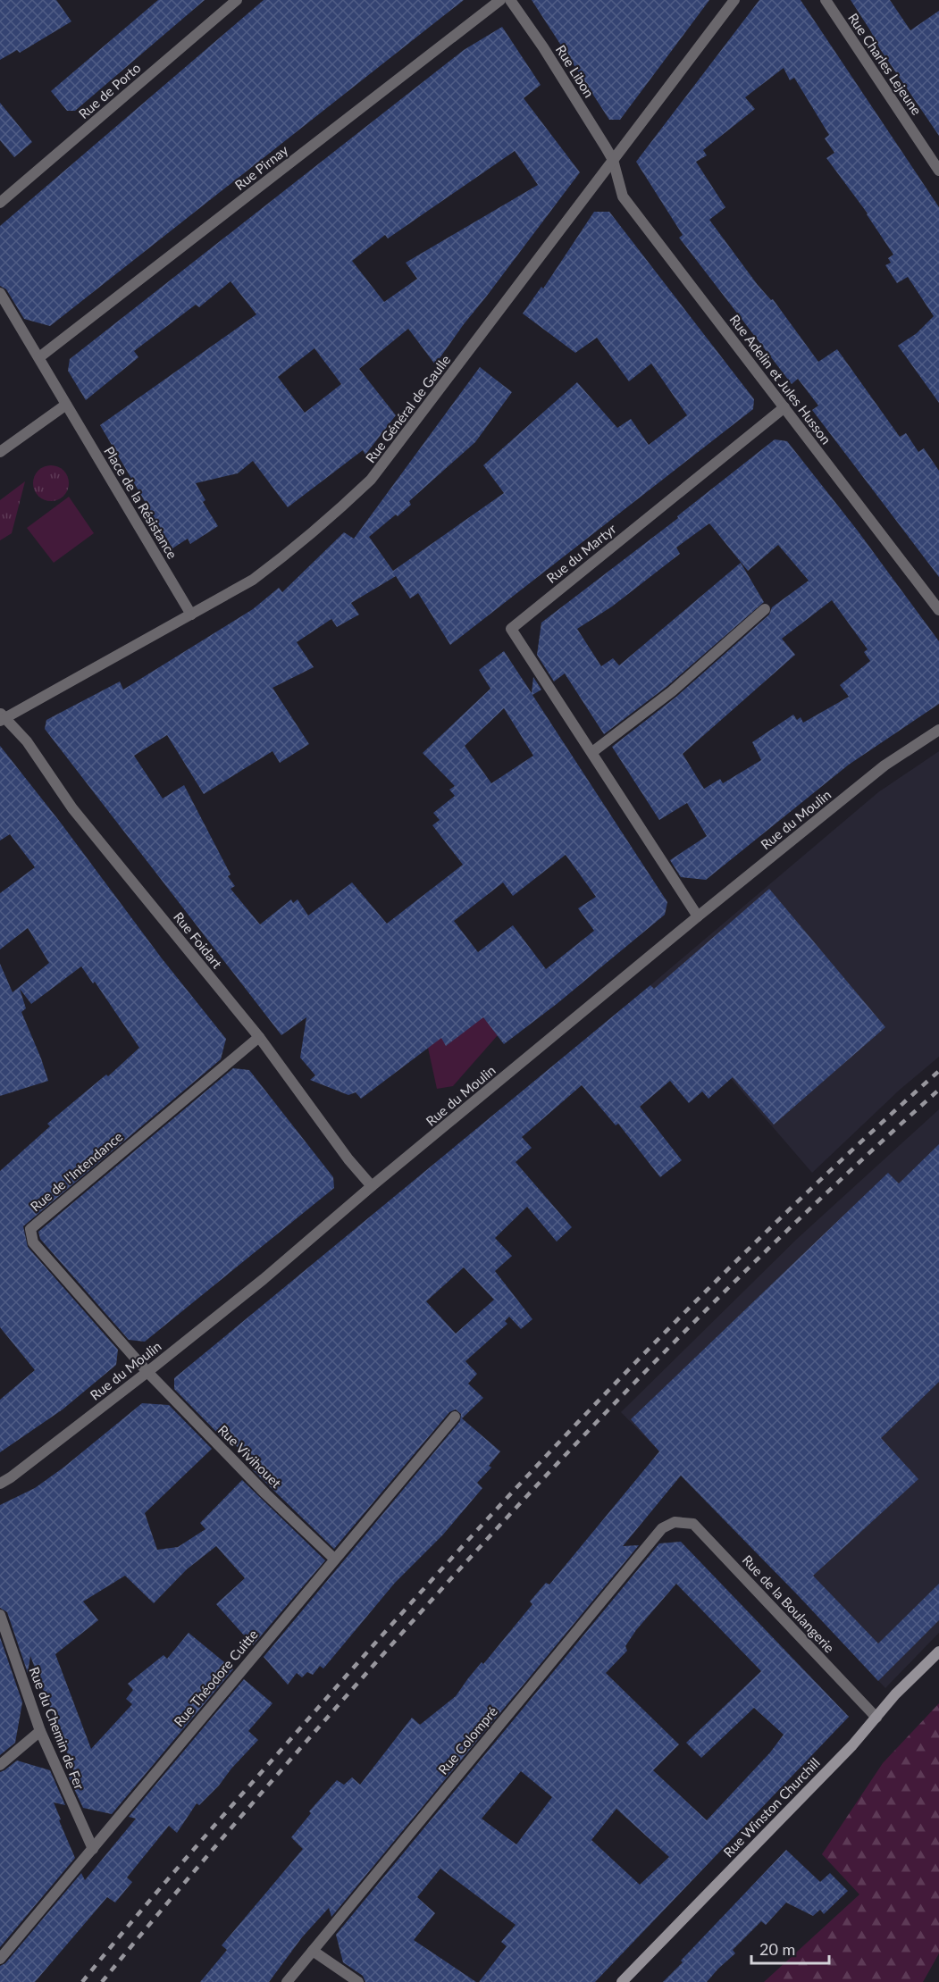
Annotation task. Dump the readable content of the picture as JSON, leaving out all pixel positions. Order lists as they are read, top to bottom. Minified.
{"streets":{"main road":["Rue Winston Churchill"],"street":["Rue Charles Lejeune","Rue Libon","Rue de Porto","Rue Pirnay","Rue Adelin et Jules Husson","Rue Général de Gaulle","Place de la Résistance","Rue du Martyr","Rue du Moulin","Rue Foidart","Rue de l'Intendance","Rue Vivihouet","Rue de la Boulangerie","Rue Théodore Cuitte","Rue du Chemin de Fer","Rue Colompré"]},"crossings":[["Rue Libon","Rue Adelin et Jules Husson"],["Rue Libon","Rue Général de Gaulle"],["Rue Pirnay","Place de la Résistance"],["Rue Adelin et Jules Husson","Rue Général de Gaulle"],["Rue Adelin et Jules Husson","Rue du Martyr"],["Rue Général de Gaulle","Place de la Résistance"],["Rue Général de Gaulle","Rue Foidart"],["Rue du Martyr","Rue du Moulin"],["Rue du Moulin","Rue Foidart"],["Rue du Moulin","Rue de l'Intendance"],["Rue du Moulin","Rue Vivihouet"],["Rue Foidart","Rue de l'Intendance"],["Rue de l'Intendance","Rue Vivihouet"],["Rue Vivihouet","Rue Théodore Cuitte"],["Rue de la Boulangerie","Rue Colompré"],["Rue de la Boulangerie","Rue Winston Churchill"],["Rue Théodore Cuitte","Rue du Chemin de Fer"]],"scale_bar":"20 m"}
